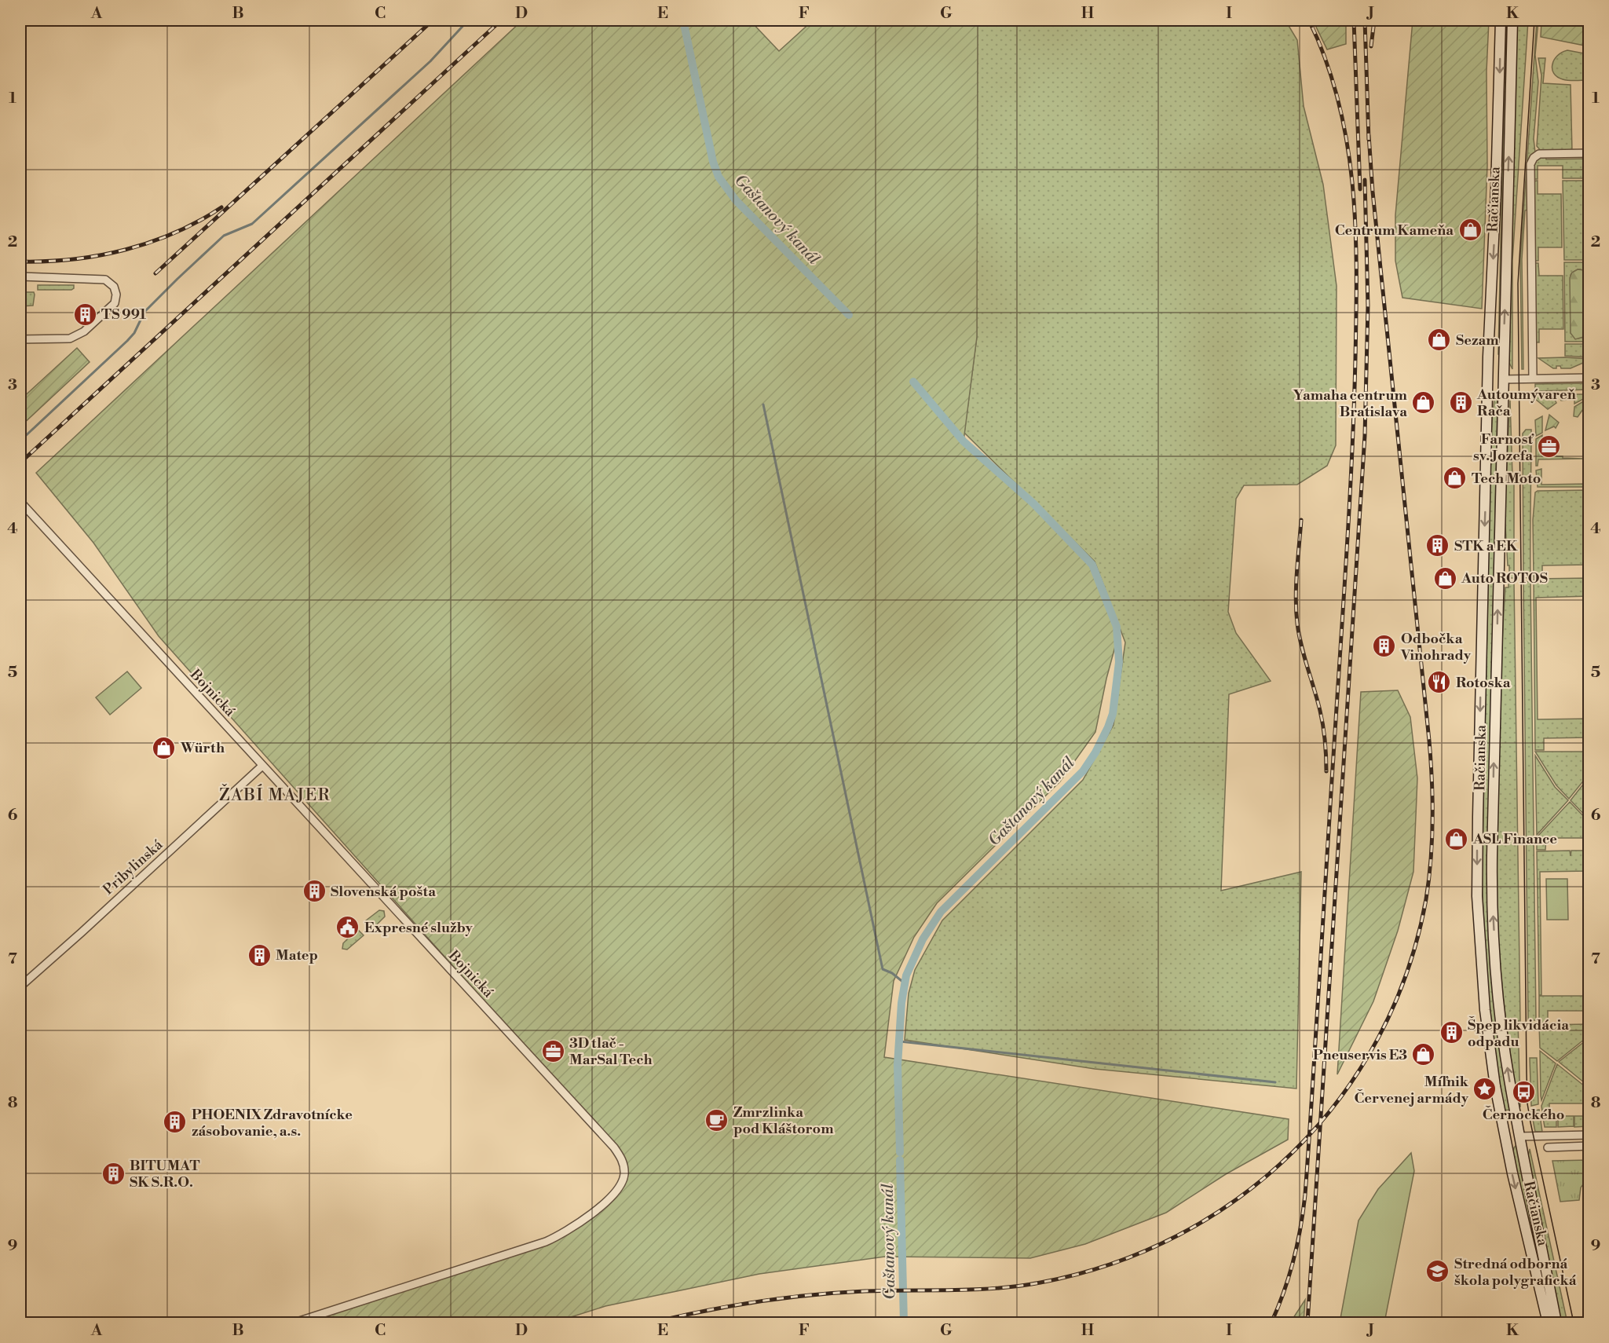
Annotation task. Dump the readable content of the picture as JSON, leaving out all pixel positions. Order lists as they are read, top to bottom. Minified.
{"streets":{"main road":["Račianska"],"street":["Bojnická","Pribylinská"]},"crossings":[["Bojnická","Pribylinská"]],"districts":["ŽABÍ MAJER"],"water":["Gaštanový kanál"],"places":{"shop":["Centrum Kameňa","Sezam","Yamaha centrum Bratislava","Tech Moto","Auto ROTOS","Würth","ASL Finance","Pneuservis E3"],"building":["TS 991","Autoumývareň Rača","STK a EK","Odbočka Vinohrady","Slovenská pošta","Matep","Špep likvidácia odpadu","PHOENIX Zdravotnícke zásobovanie, a.s.","BITUMAT SK S.R.O."],"office":["Farnosť sv. Jozefa","3D tlač - MarSal Tech"],"restaurant":["Rotoska"],"public building":["Expresné služby"],"place":["Míľnik Červenej armády"],"bus stop":["Černockého"],"cafe":["Zmrzlinka pod Kláštorom"],"school or university":["Stredná odborná škola polygrafická"]},"grid":{"columns":["A","B","C","D","E","F","G","H","I","J","K"],"rows":["1","2","3","4","5","6","7","8","9"]}}
